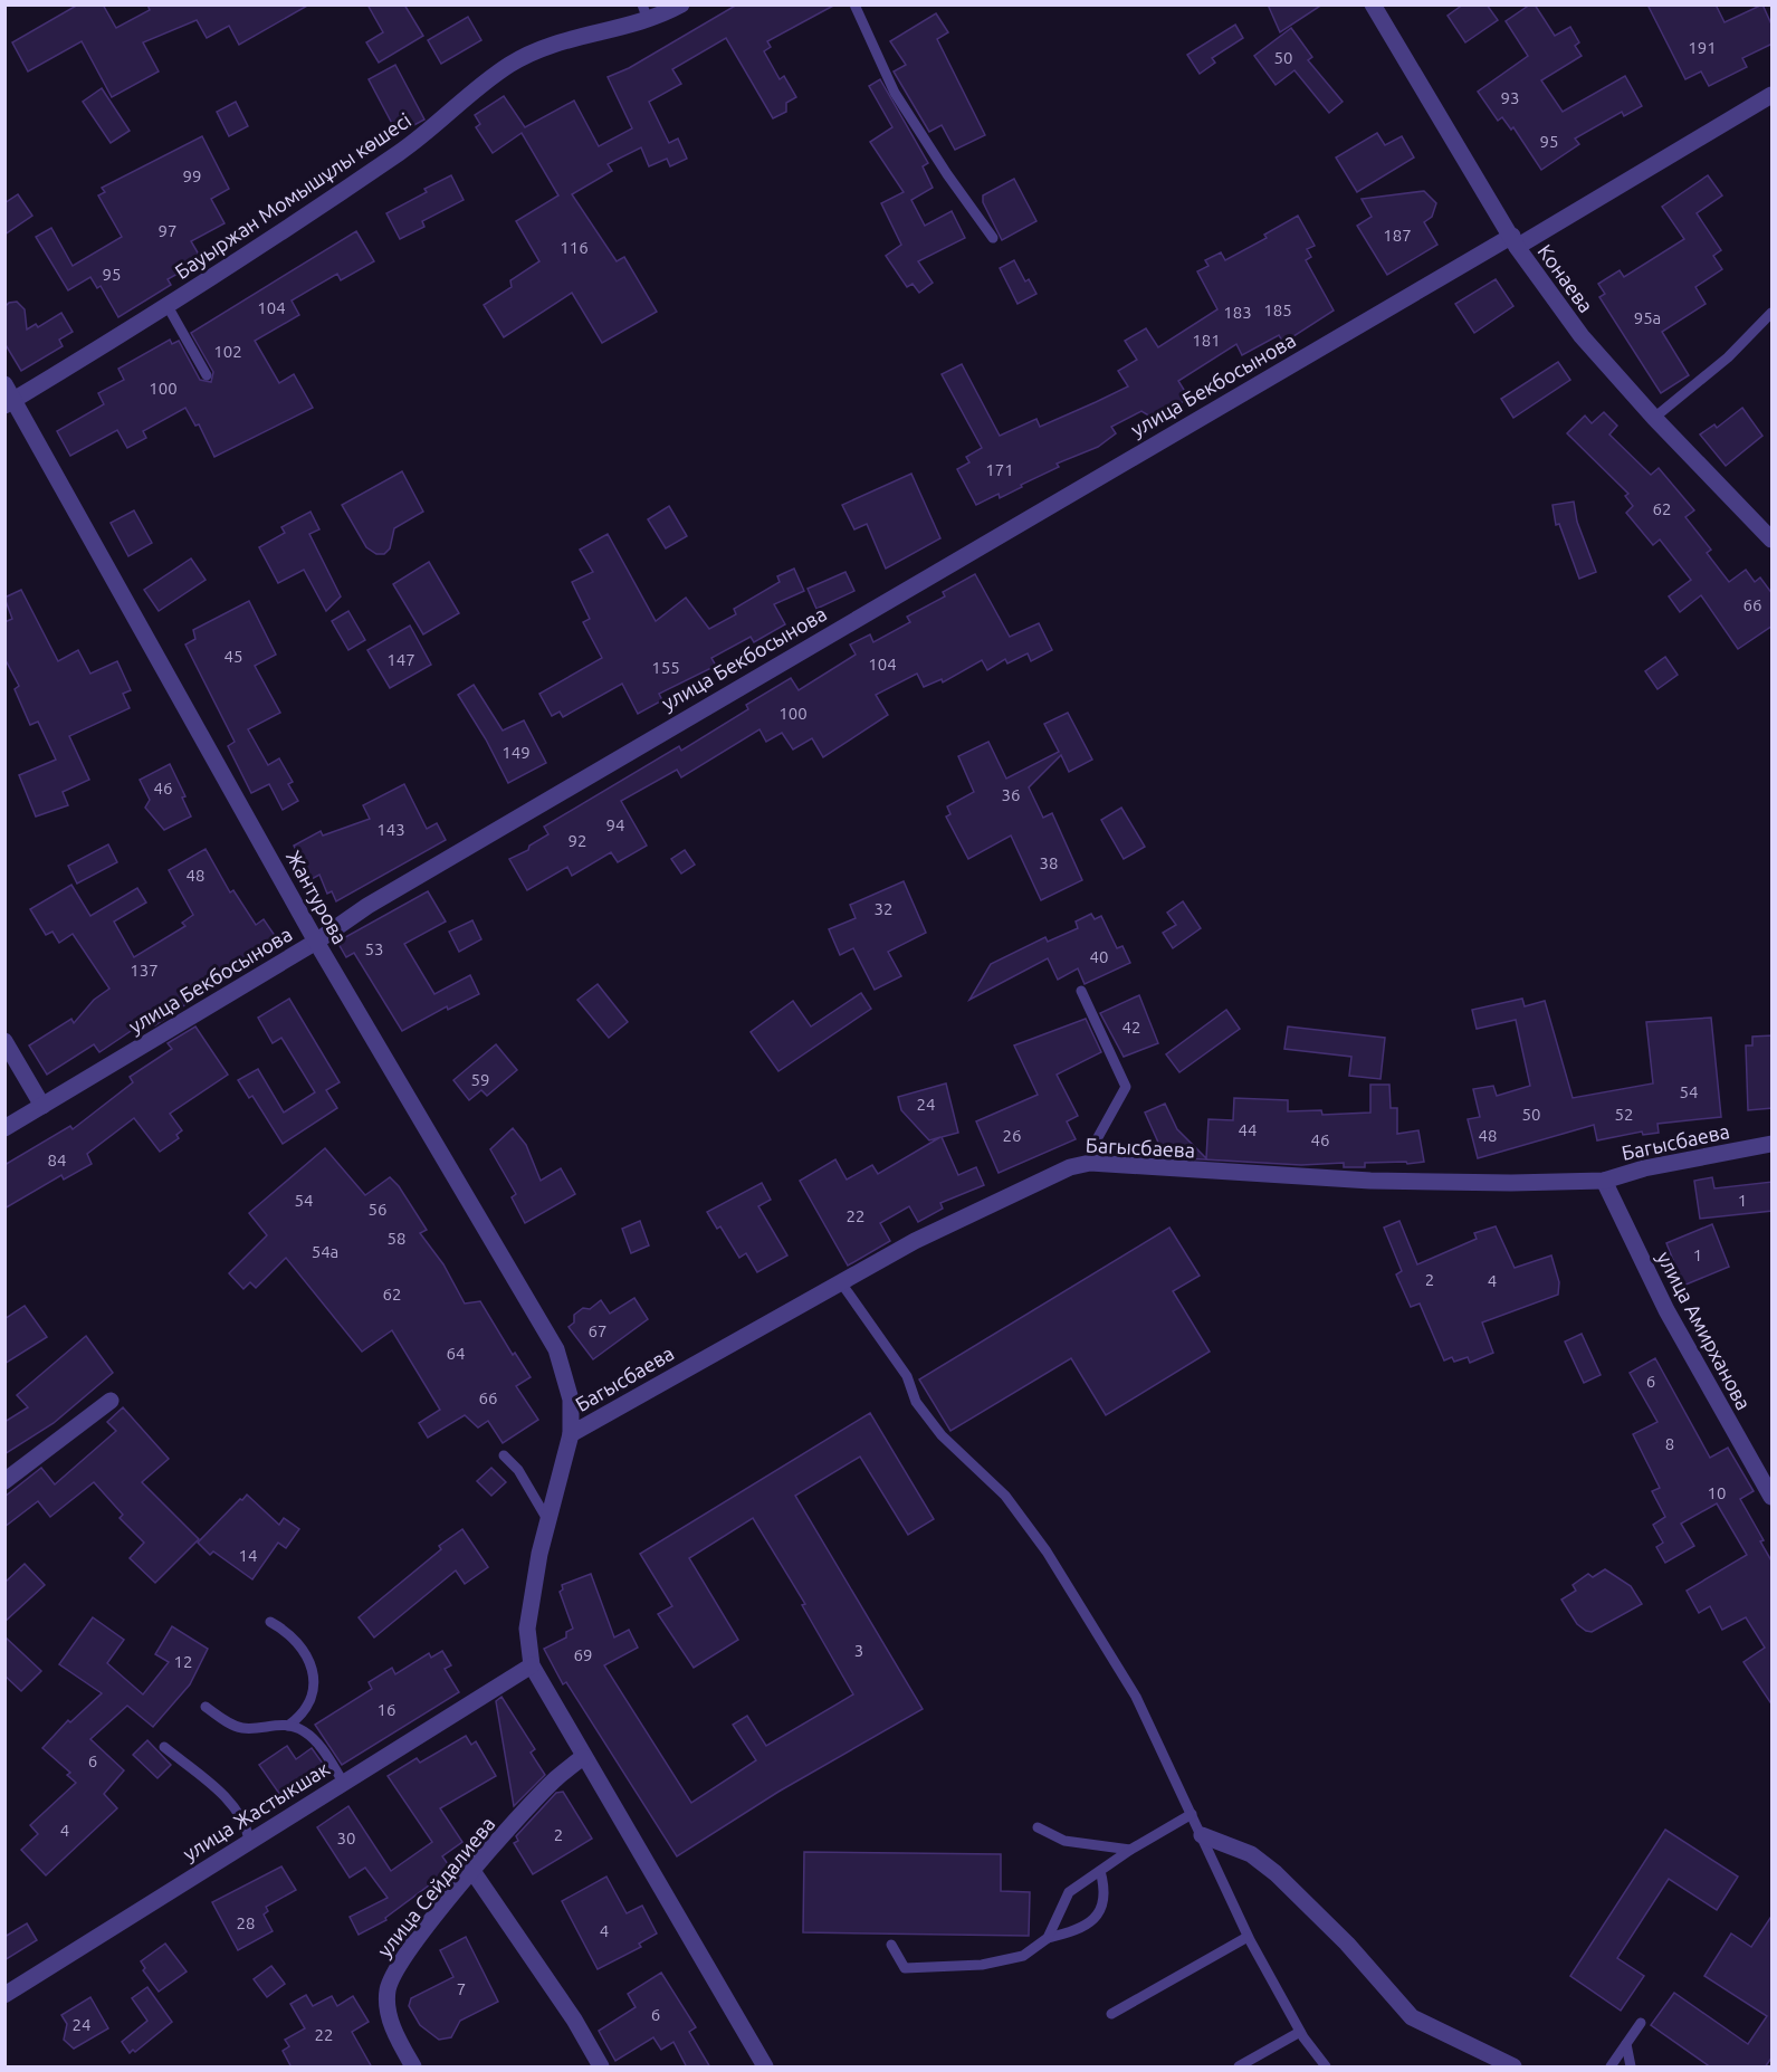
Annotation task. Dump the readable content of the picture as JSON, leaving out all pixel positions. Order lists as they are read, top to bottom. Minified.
{"streets":{"street":["Бауыржан Момышұлы көшесі","Конаева","улица Бекбосынова","Жантурова","Багысбаева","улица Амирханова","улица Жастыкшак","улица Сейдалиева"]},"crossings":[["Бауыржан Момышұлы көшесі","Жантурова"],["Конаева","улица Бекбосынова"],["улица Бекбосынова","Жантурова"],["Жантурова","Багысбаева"],["Багысбаева","улица Амирханова"]],"house_numbers":["191","50","93","95","99","97","187","116","95","104","185","183","95а","181","102","100","171","62","66","45","147","104","155","100","149","46","36","94","143","92","38","48","32","53","40","137","42","59","54","24","50","52","44","26","48","46","84","54","1","56","22","58","54а","1","2","4","62","67","64","6","66","8","10","14","3","69","12","16","6","4","2","30","28","4","7","6","24","22"]}
